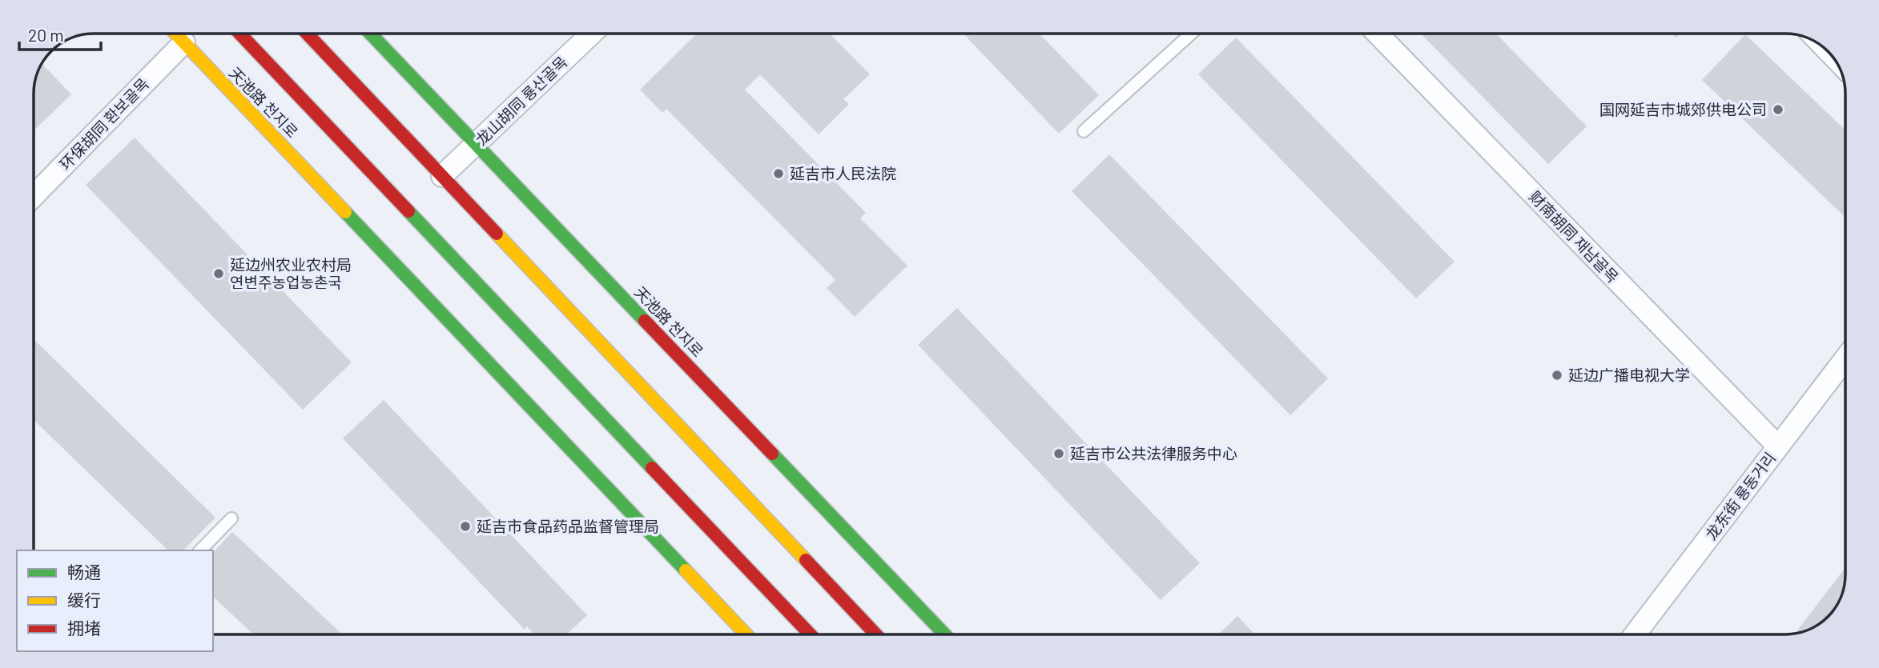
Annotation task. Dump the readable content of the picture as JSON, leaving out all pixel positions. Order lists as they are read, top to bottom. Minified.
{"streets":{"street":["龙山胡同 룡산골목","天池路 천지로","环保胡同 환보골목","财南胡同 재남골목","龙东街 룡동거리"]},"crossings":[["龙山胡同 룡산골목","天池路 천지로"],["天池路 천지로","环保胡同 환보골목"],["财南胡同 재남골목","龙东街 룡동거리"]],"places":["国网延吉市城郊供电公司","延吉市人民法院","延边州农业农村局 연변주농업농촌국","延边广播电视大学","延吉市公共法律服务中心","延吉市食品药品监督管理局"],"legend":["畅通","缓行","拥堵"],"scale_bar":"20 m"}
